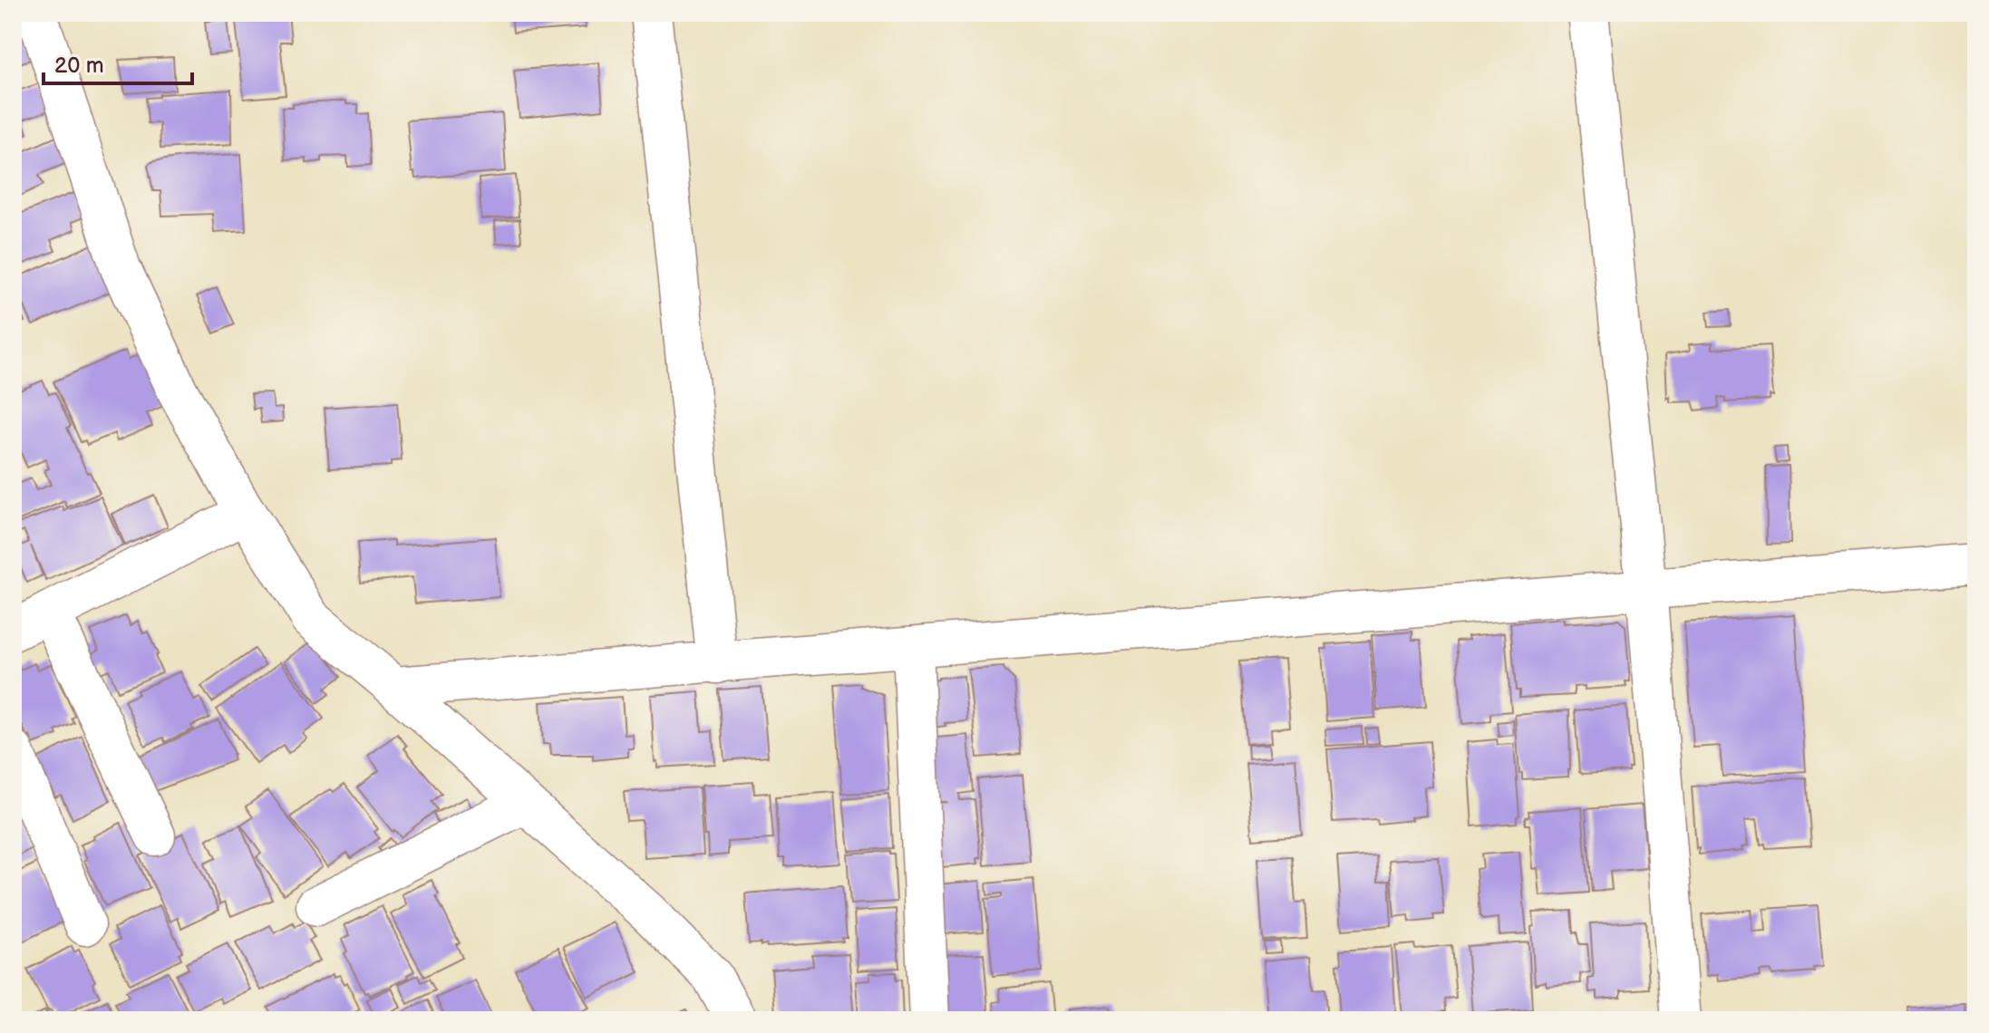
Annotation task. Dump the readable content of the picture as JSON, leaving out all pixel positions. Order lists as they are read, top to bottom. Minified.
{"scale_bar":"20 m"}
